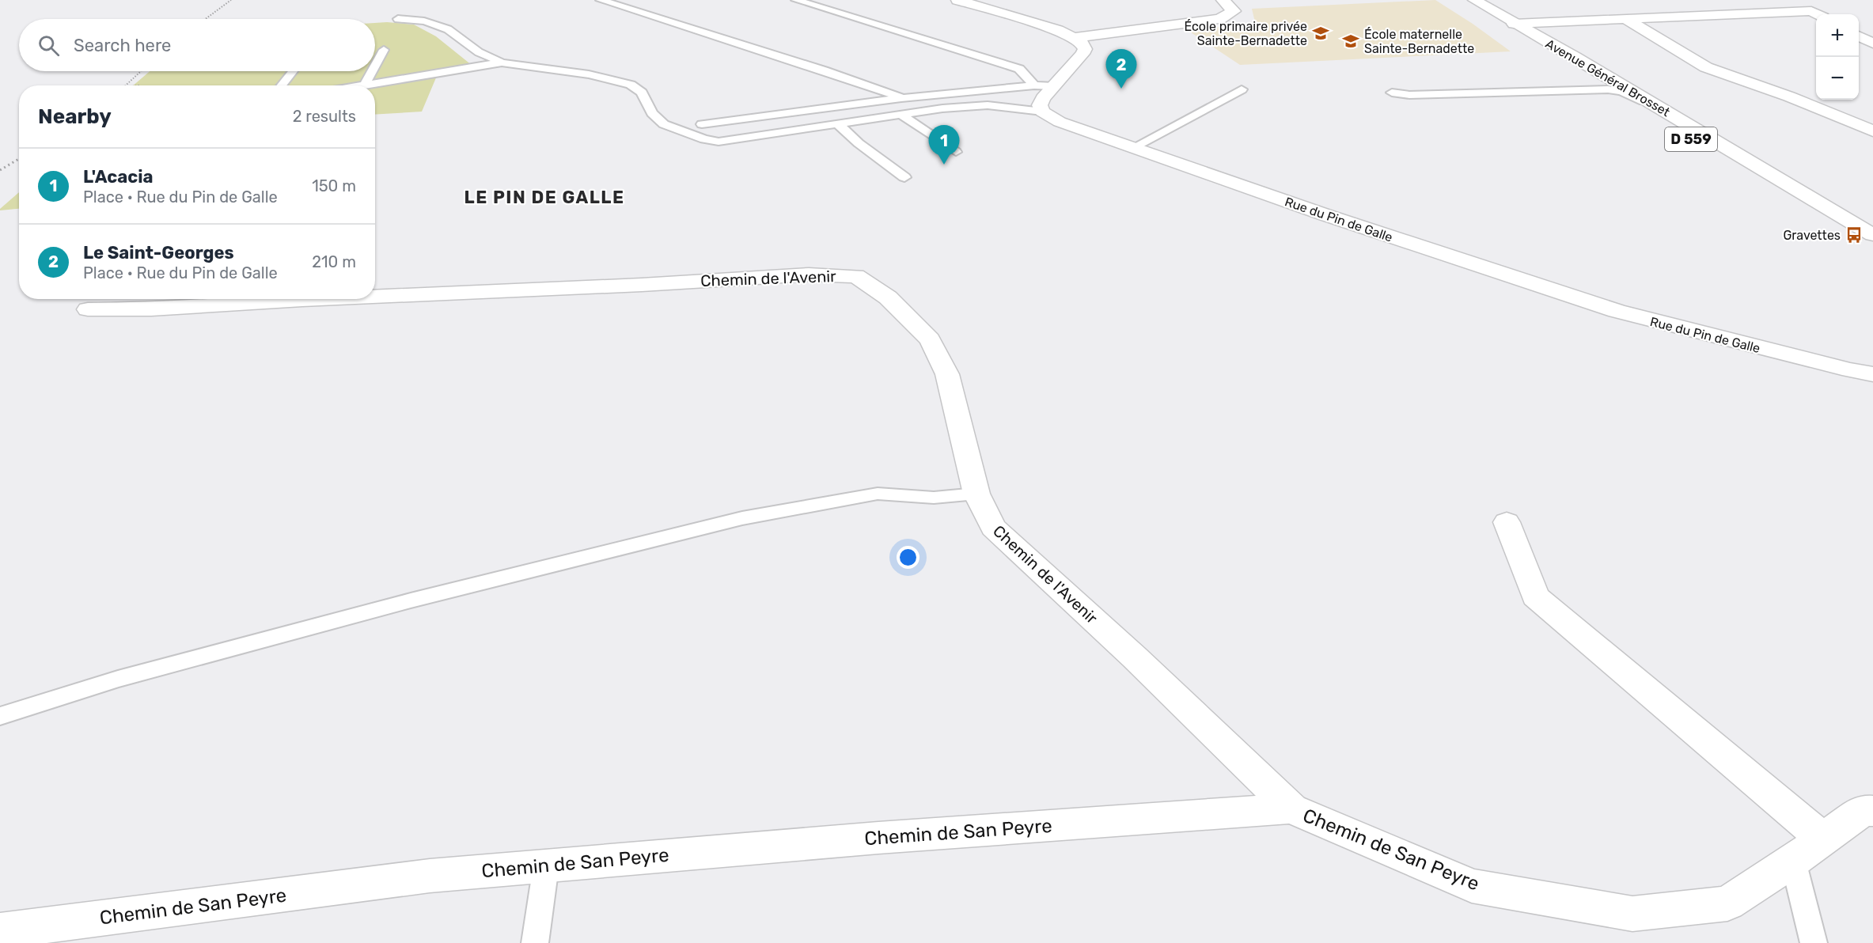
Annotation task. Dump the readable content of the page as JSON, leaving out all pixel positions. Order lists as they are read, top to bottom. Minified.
{"streets":{"street":["Avenue Général Brosset","D 559","Rue du Pin de Galle","Chemin de l'Avenir","Chemin de San Peyre"]},"crossings":[["Chemin de l'Avenir","Chemin de San Peyre"]],"districts":["LE PIN DE GALLE"],"places":{"school or university":["École primaire privée Sainte-Bernadette","École maternelle Sainte-Bernadette"],"bus stop":["Gravettes"]},"page":{"map_buttons":["+","−"],"search":"Search here","pins":["2","1"],"heading":["Nearby","2 results"],"list":[{"mark":"1","name":"L'Acacia","note":"Place · Rue du Pin de Galle","value":"150 m"},{"mark":"2","name":"Le Saint-Georges","note":"Place · Rue du Pin de Galle","value":"210 m"}]}}
